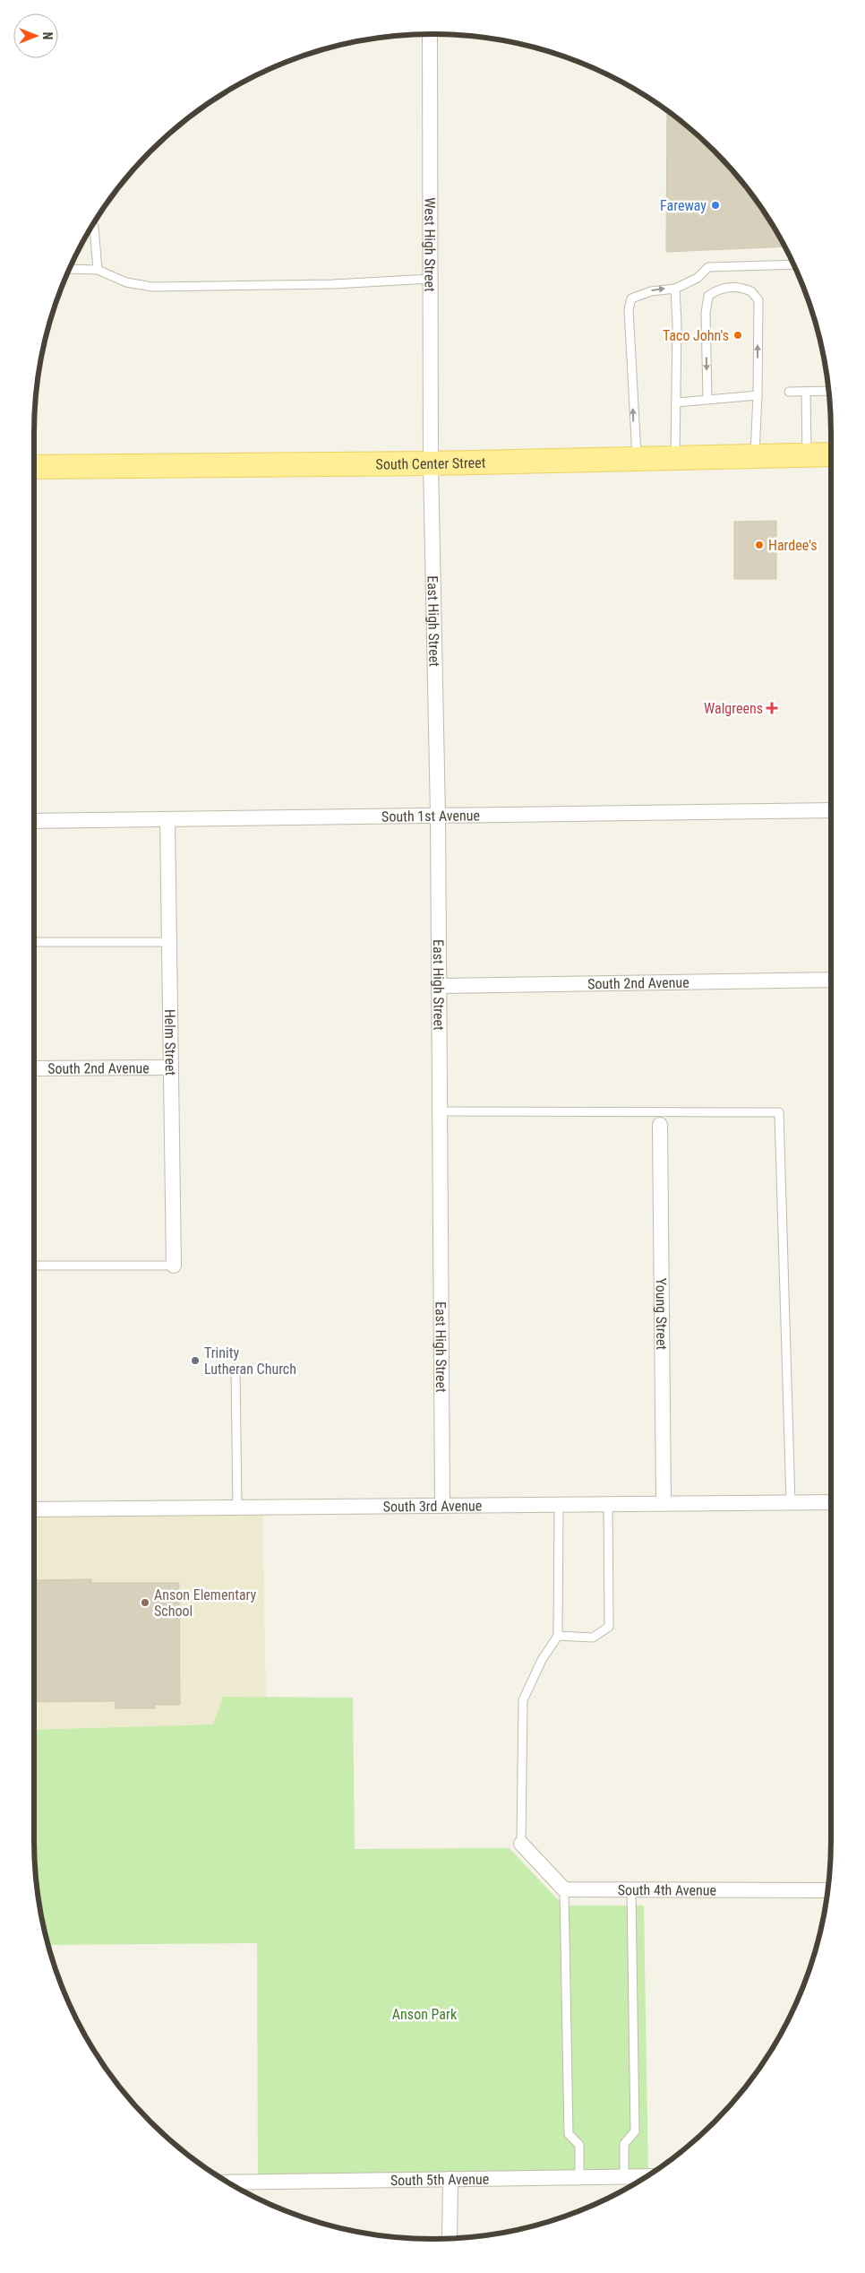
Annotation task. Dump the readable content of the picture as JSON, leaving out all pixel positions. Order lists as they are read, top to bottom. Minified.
{"streets":{"main road":["South Center Street"],"street":["West High Street","East High Street","South 1st Avenue","South 2nd Avenue","Helm Street","Young Street","South 3rd Avenue","South 4th Avenue","South 5th Avenue"]},"crossings":[["West High Street","South Center Street"],["West High Street","East High Street"],["South Center Street","East High Street"],["East High Street","South 1st Avenue"],["East High Street","South 2nd Avenue"],["East High Street","South 3rd Avenue"],["South 1st Avenue","Helm Street"],["South 2nd Avenue","Helm Street"],["Young Street","South 3rd Avenue"]],"parks":["Anson Park"],"places":{"other":["Fareway","Taco John's","Hardee's","Trinity Lutheran Church","Anson Elementary School"],"health":["Walgreens"]},"north":"right"}
